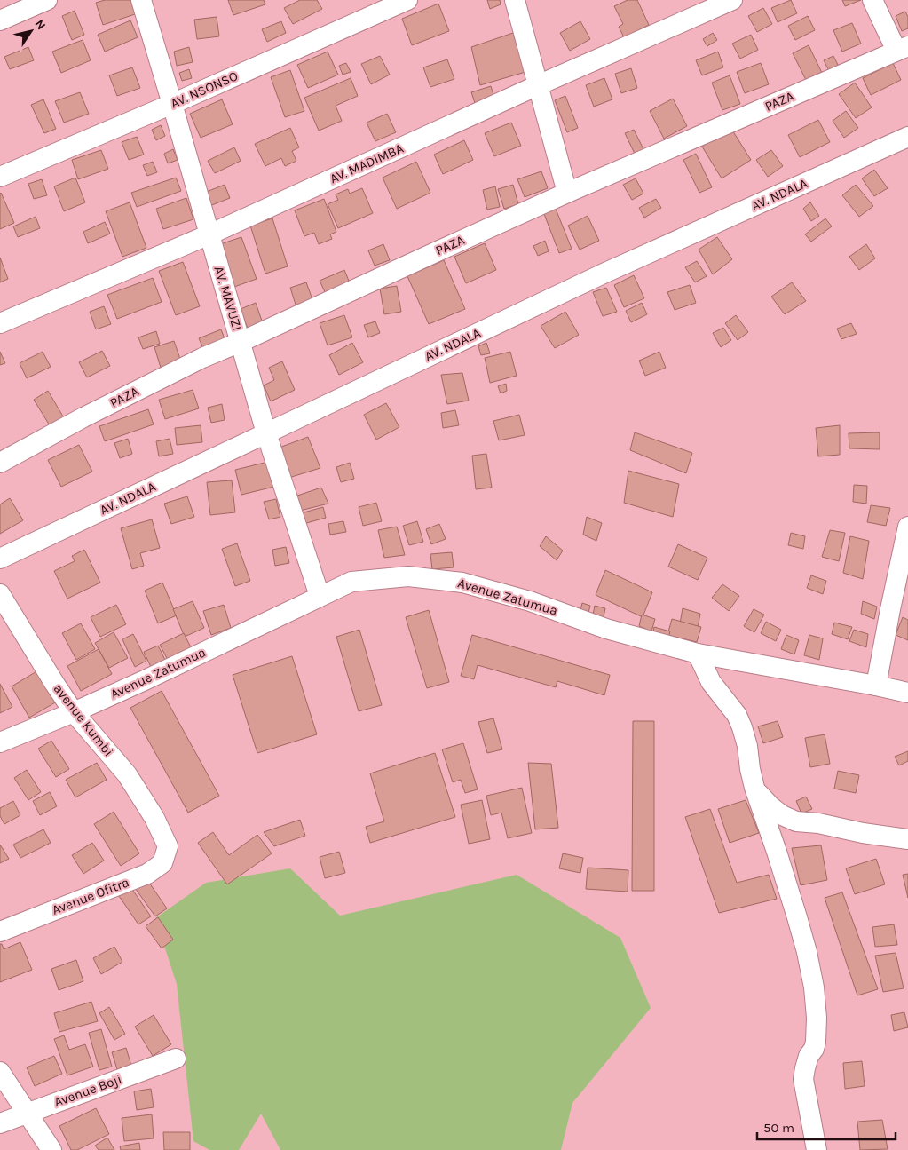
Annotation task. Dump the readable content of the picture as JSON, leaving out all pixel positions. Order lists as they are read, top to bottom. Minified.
{"streets":{"street":["AV. NSONSO","PAZA","AV. MADIMBA","AV. NDALA","AV. MAVUZI","Avenue Zatumua","avenue Kumbi","Avenue Ofitra","Avenue Boji"]},"crossings":[["AV. NSONSO","AV. MAVUZI"],["PAZA","AV. MAVUZI"],["AV. MADIMBA","AV. MAVUZI"],["AV. NDALA","AV. MAVUZI"],["AV. MAVUZI","Avenue Zatumua"],["Avenue Zatumua","avenue Kumbi"],["avenue Kumbi","Avenue Ofitra"]],"scale_bar":"50 m","north":"top right"}
